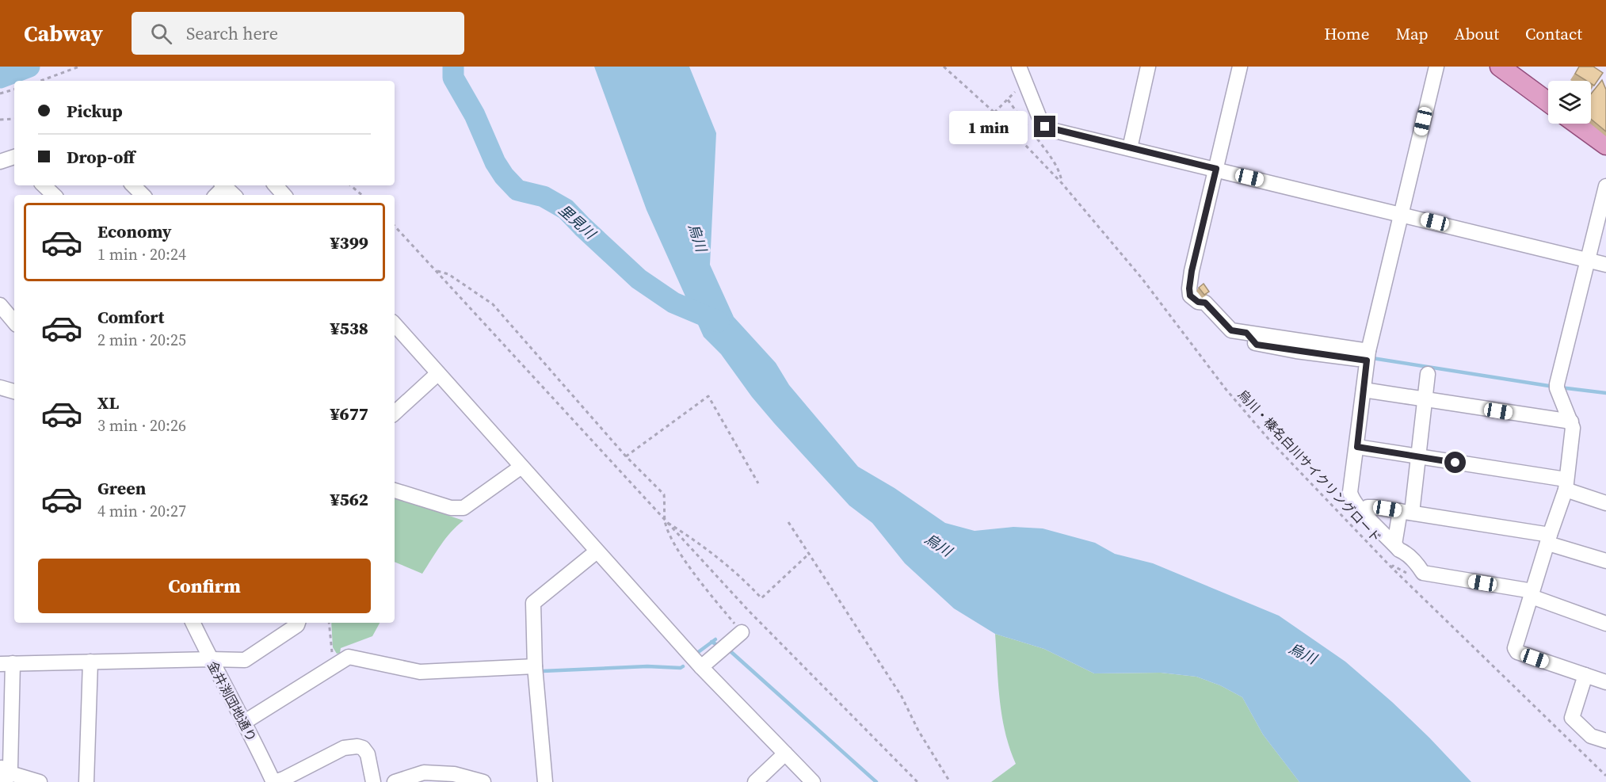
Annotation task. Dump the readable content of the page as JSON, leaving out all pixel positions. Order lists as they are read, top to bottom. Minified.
{"streets":{"street":["金井渕団地通り"],"path":["烏川・榛名白川サイクリングロード"]},"water":["里見川","烏川"],"page":{"header":"Cabway","search":"Search here","nav":["Home","Map","About","Contact"],"banner":["Pickup","Drop-off"],"bubble":"1 min","list":[{"name":"Economy","note":"1 min · 20:24","value":"¥399"},{"name":"Comfort","note":"2 min · 20:25","value":"¥538"},{"name":"XL","note":"3 min · 20:26","value":"¥677"},{"name":"Green","note":"4 min · 20:27","value":"¥562"}],"buttons":"Confirm"}}
